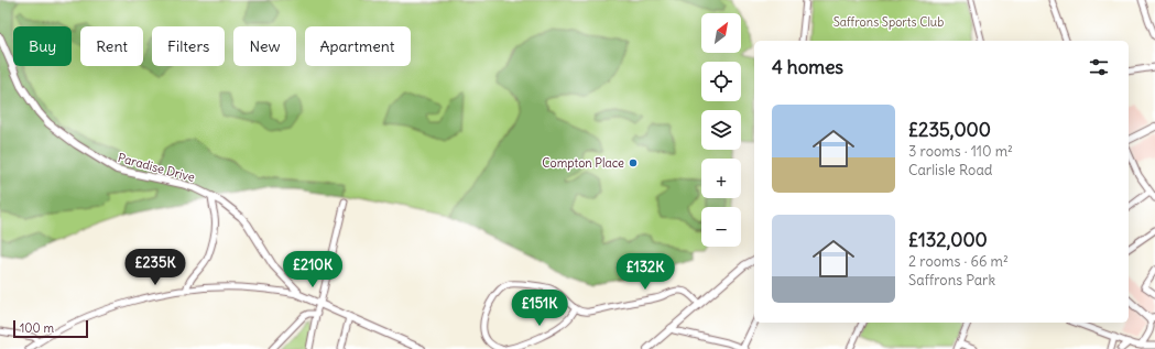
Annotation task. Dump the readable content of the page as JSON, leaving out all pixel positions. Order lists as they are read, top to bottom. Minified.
{"streets":{"street":["Paradise Drive"]},"parks":["Saffrons Sports Club"],"places":["Compton Place"],"scale_bar":"100 m","north":"top right","page":{"map_buttons":["+","−"],"chip":["Buy","Rent","Filters","New","Apartment"],"heading":"4 homes","list":[{"name":"£235,000","note":"3 rooms · 110 m² · Carlisle Road"},{"name":"£132,000","note":"2 rooms · 66 m² · Saffrons Park"}],"price":["£235K","£210K","£132K","£151K"],"scale":"100 m"}}
